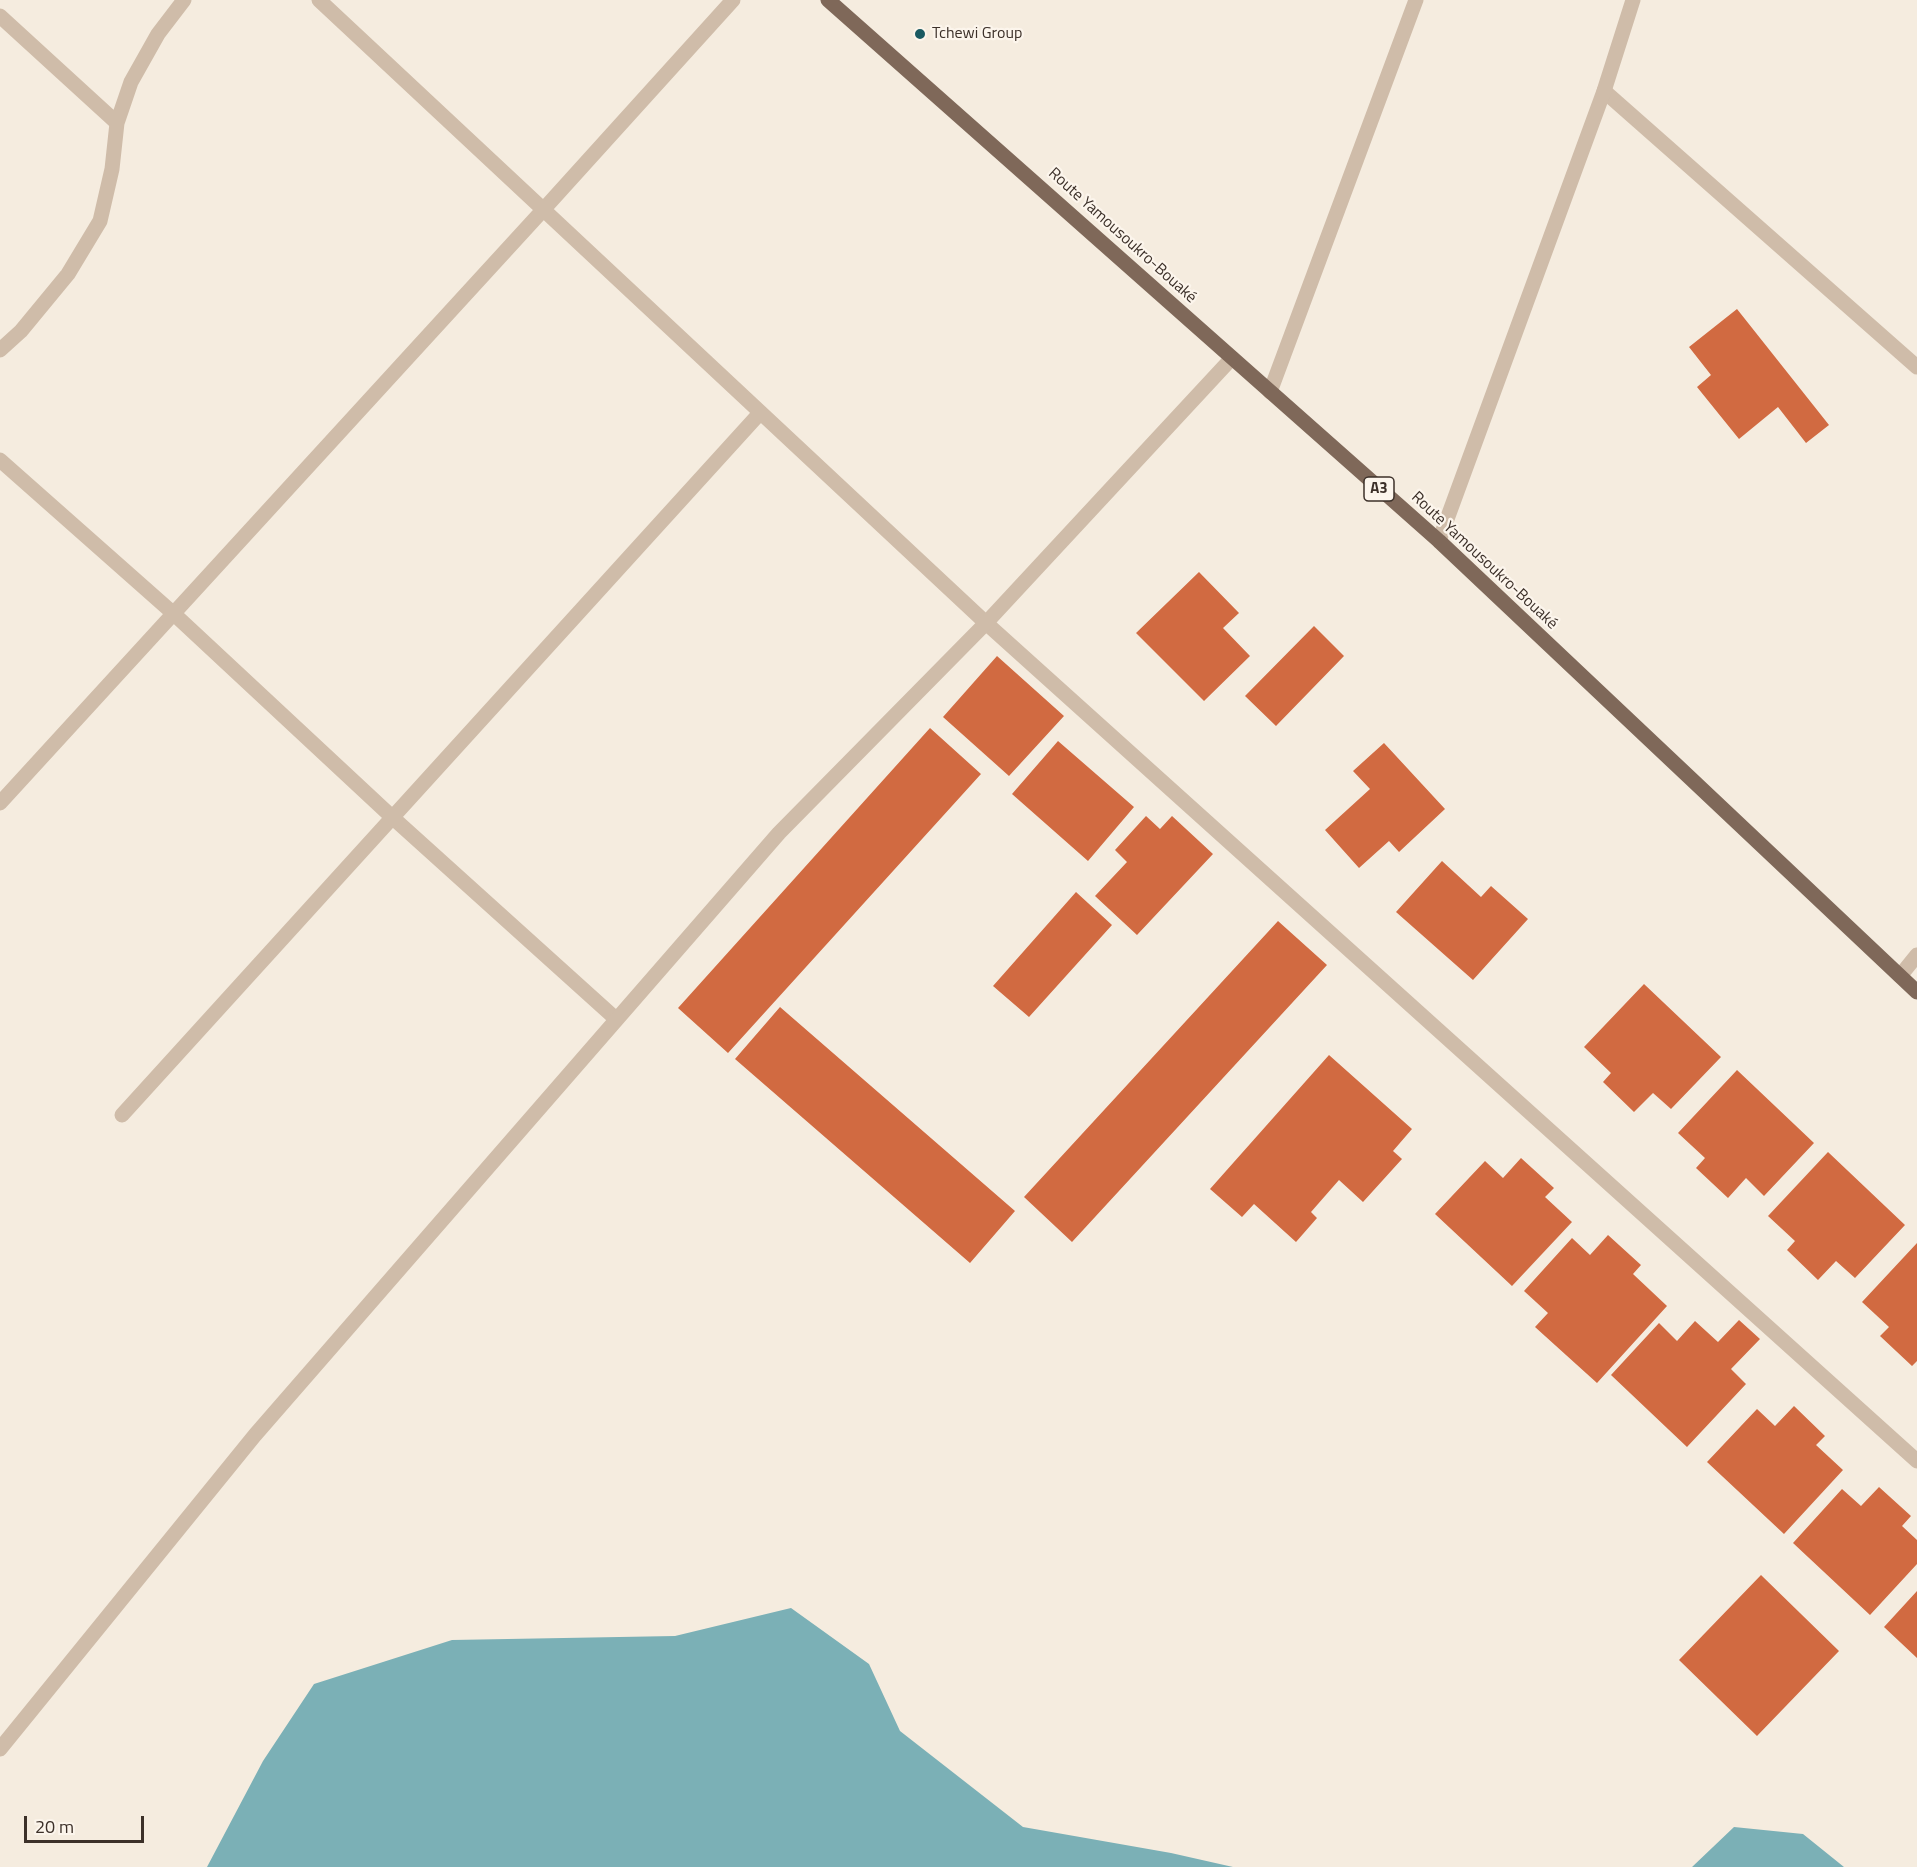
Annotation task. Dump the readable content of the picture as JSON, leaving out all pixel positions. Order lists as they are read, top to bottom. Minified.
{"streets":{"main road":["Route Yamousoukro-Bouaké","A3"]},"places":["Tchewi Group"],"scale_bar":"20 m"}
